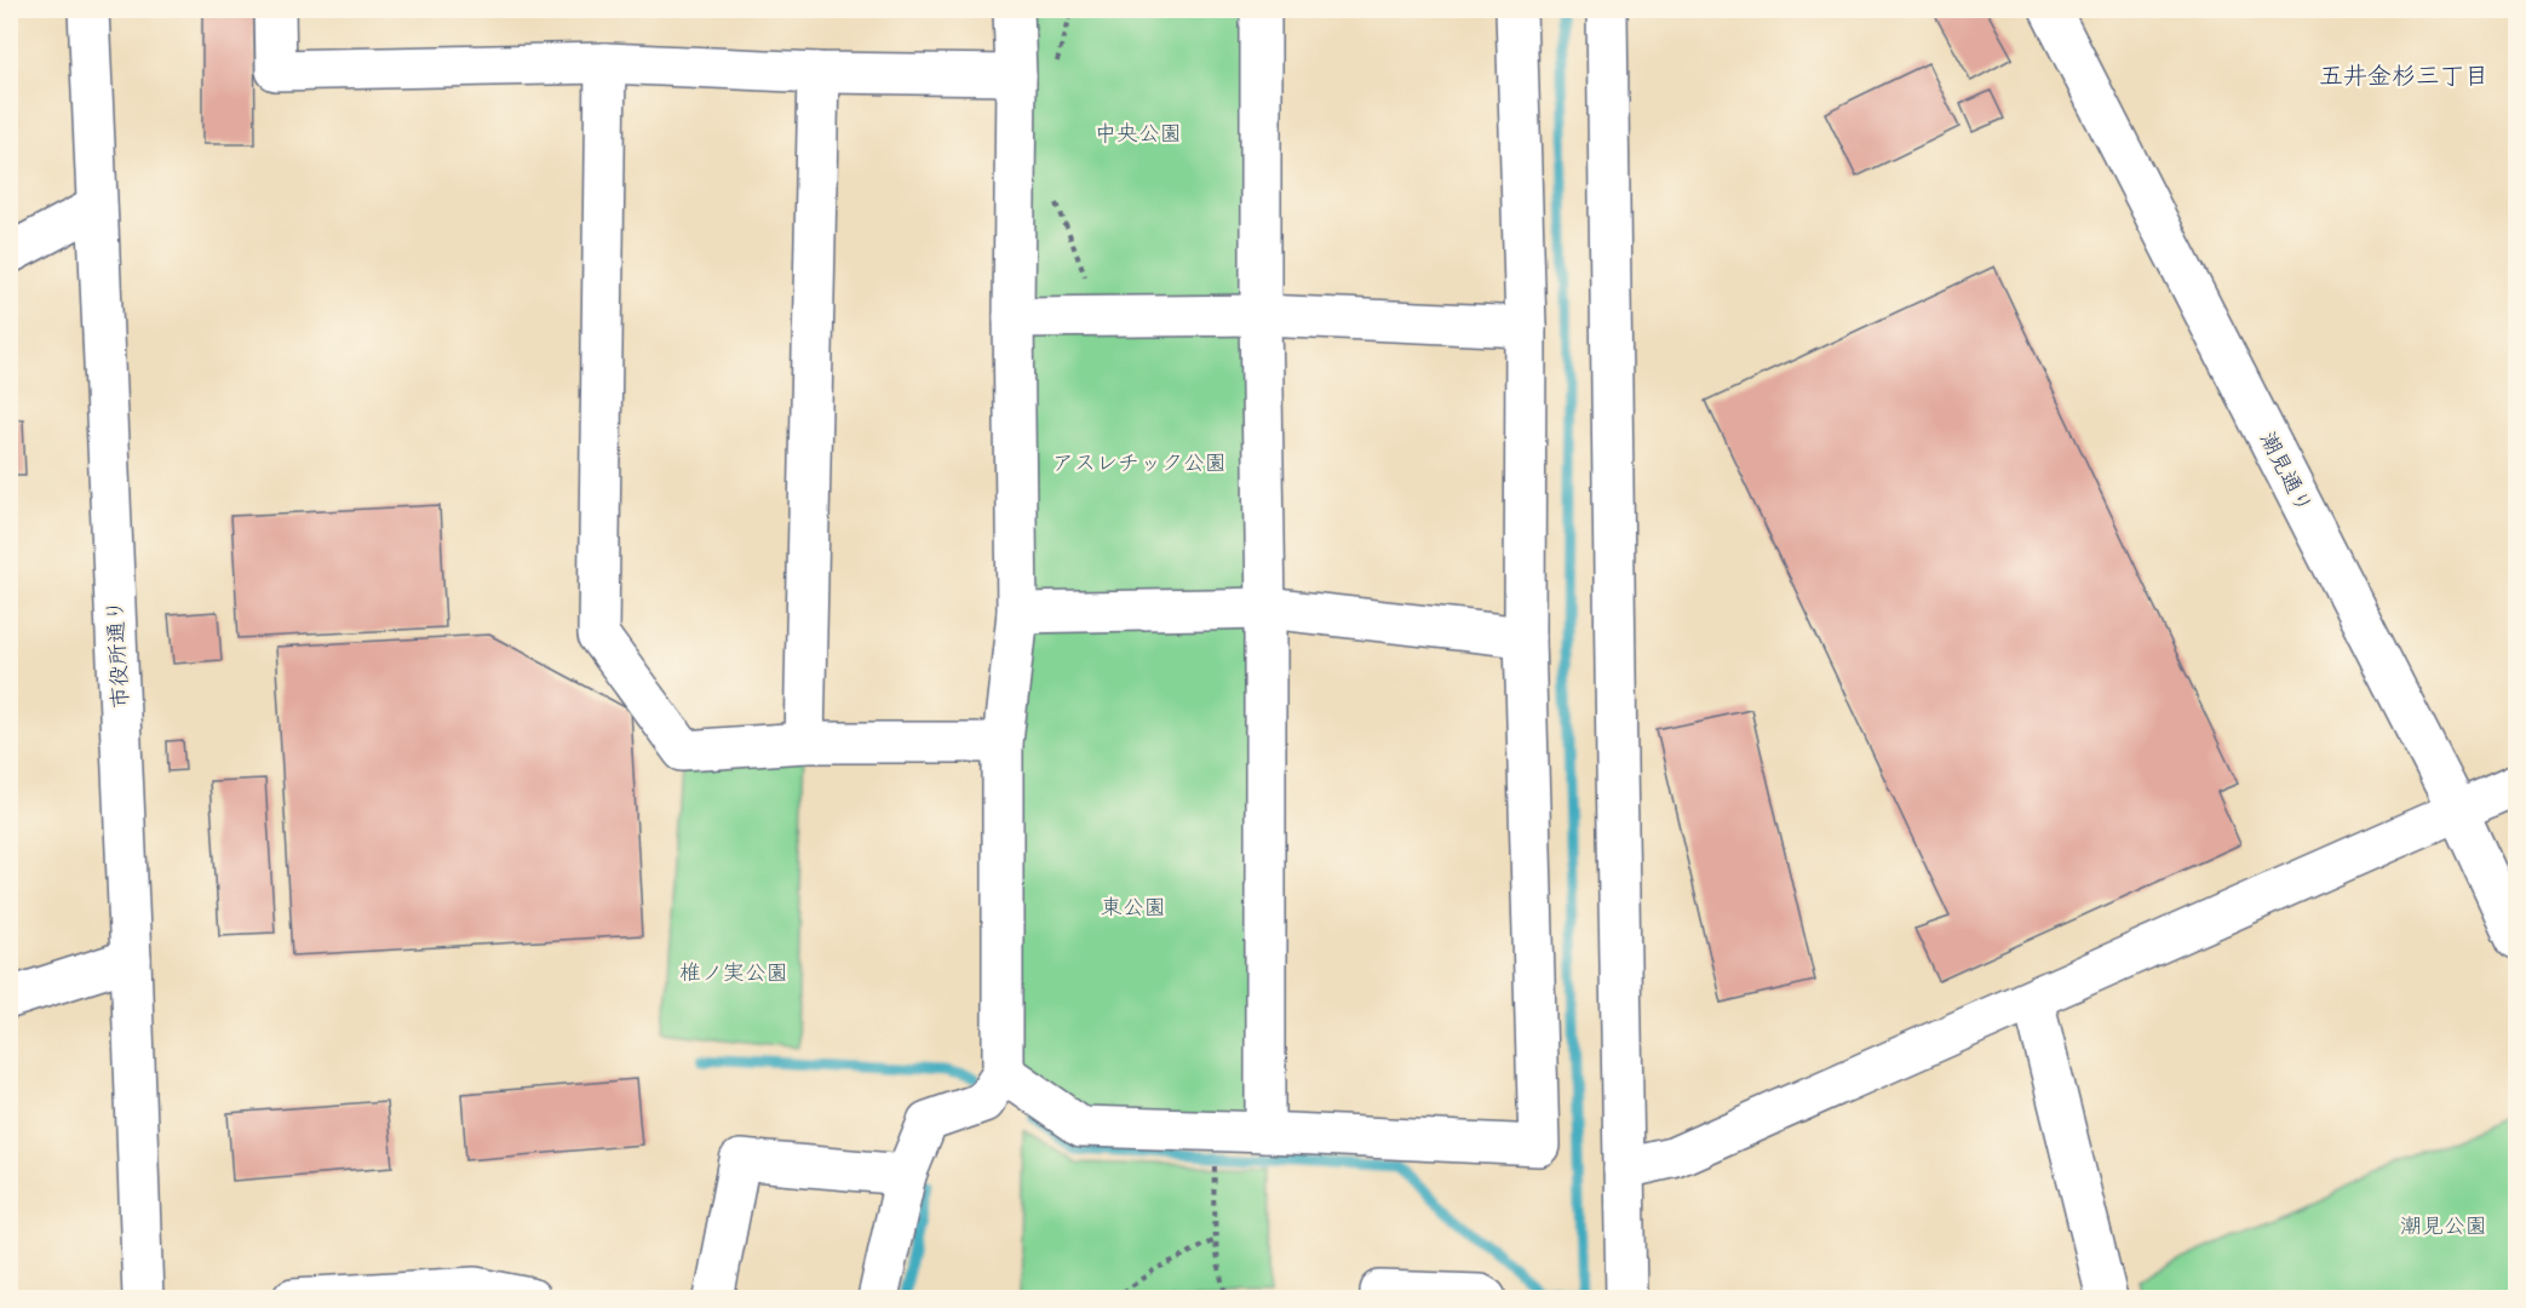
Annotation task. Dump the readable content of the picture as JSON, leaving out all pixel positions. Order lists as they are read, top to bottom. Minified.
{"streets":{"street":["潮見通り","市役所通り"]},"districts":["五井金杉三丁目"],"parks":["中央公園","アスレチック公園","東公園","椎ノ実公園","潮見公園"]}
